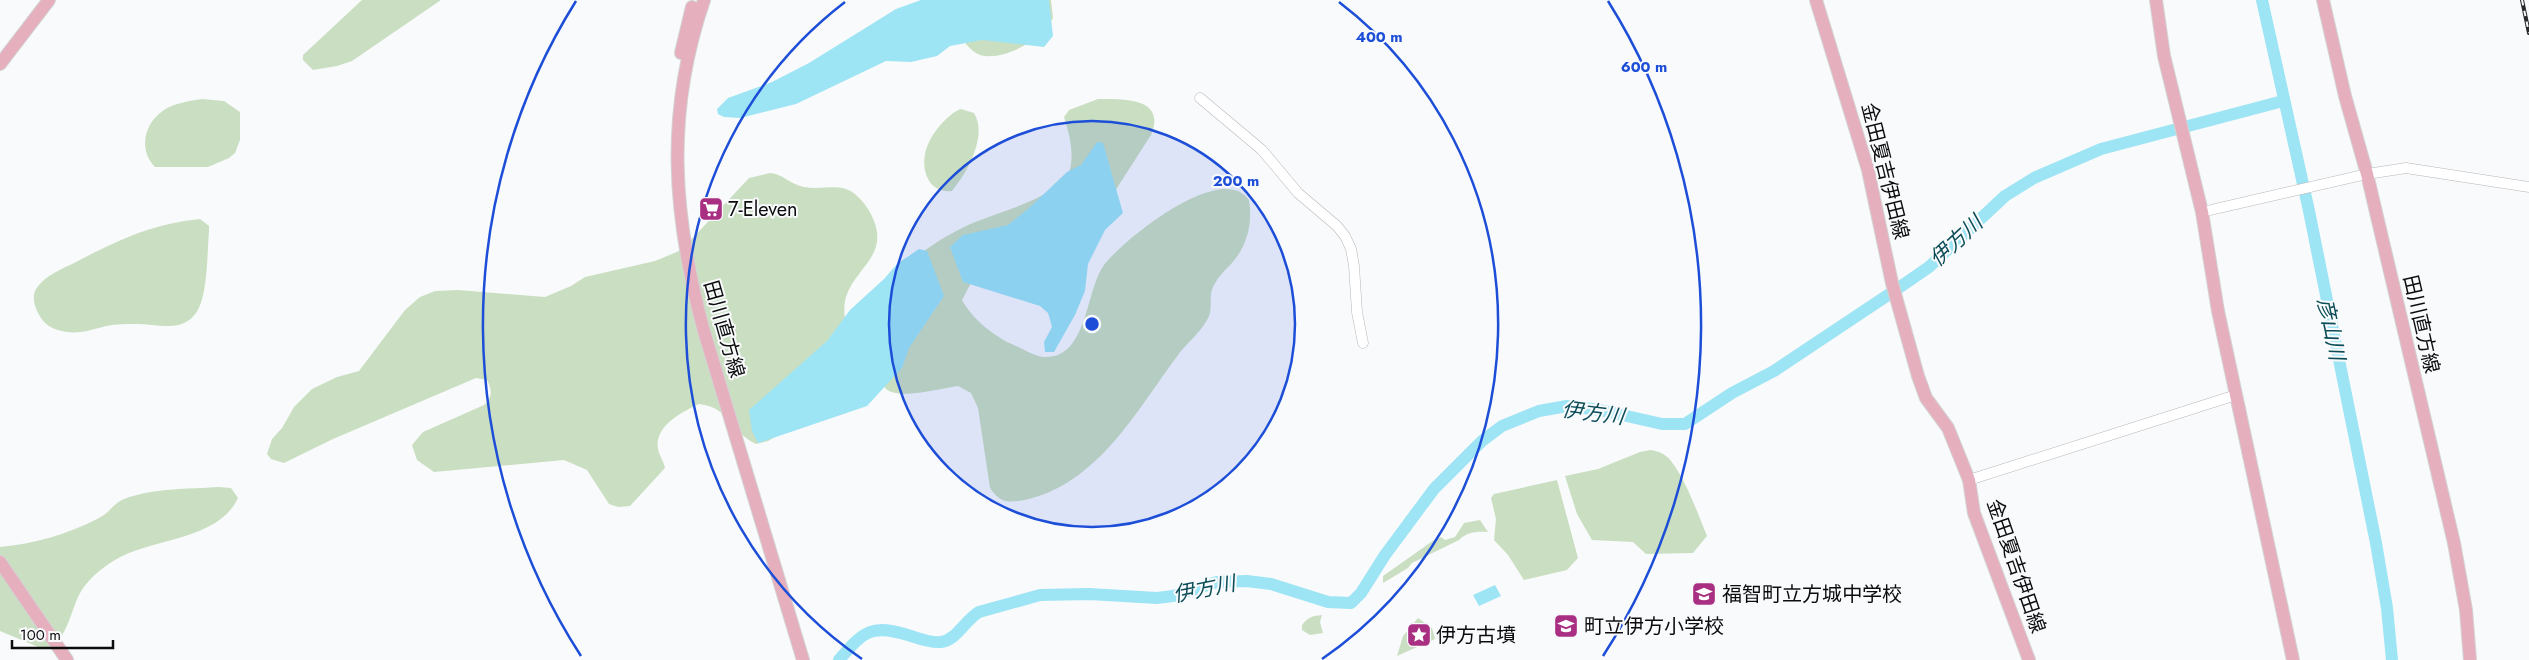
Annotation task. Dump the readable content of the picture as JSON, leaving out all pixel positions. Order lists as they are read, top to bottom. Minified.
{"streets":{"main road":["金田夏吉伊田線","田川直方線"]},"water":["伊方川","彦山川"],"places":{"supermarket":["7-Eleven"],"school or university":["福智町立方城中学校","町立伊方小学校"],"place":["伊方古墳"]},"scale_bar":"100 m","rings":["400 m","600 m","200 m"]}
